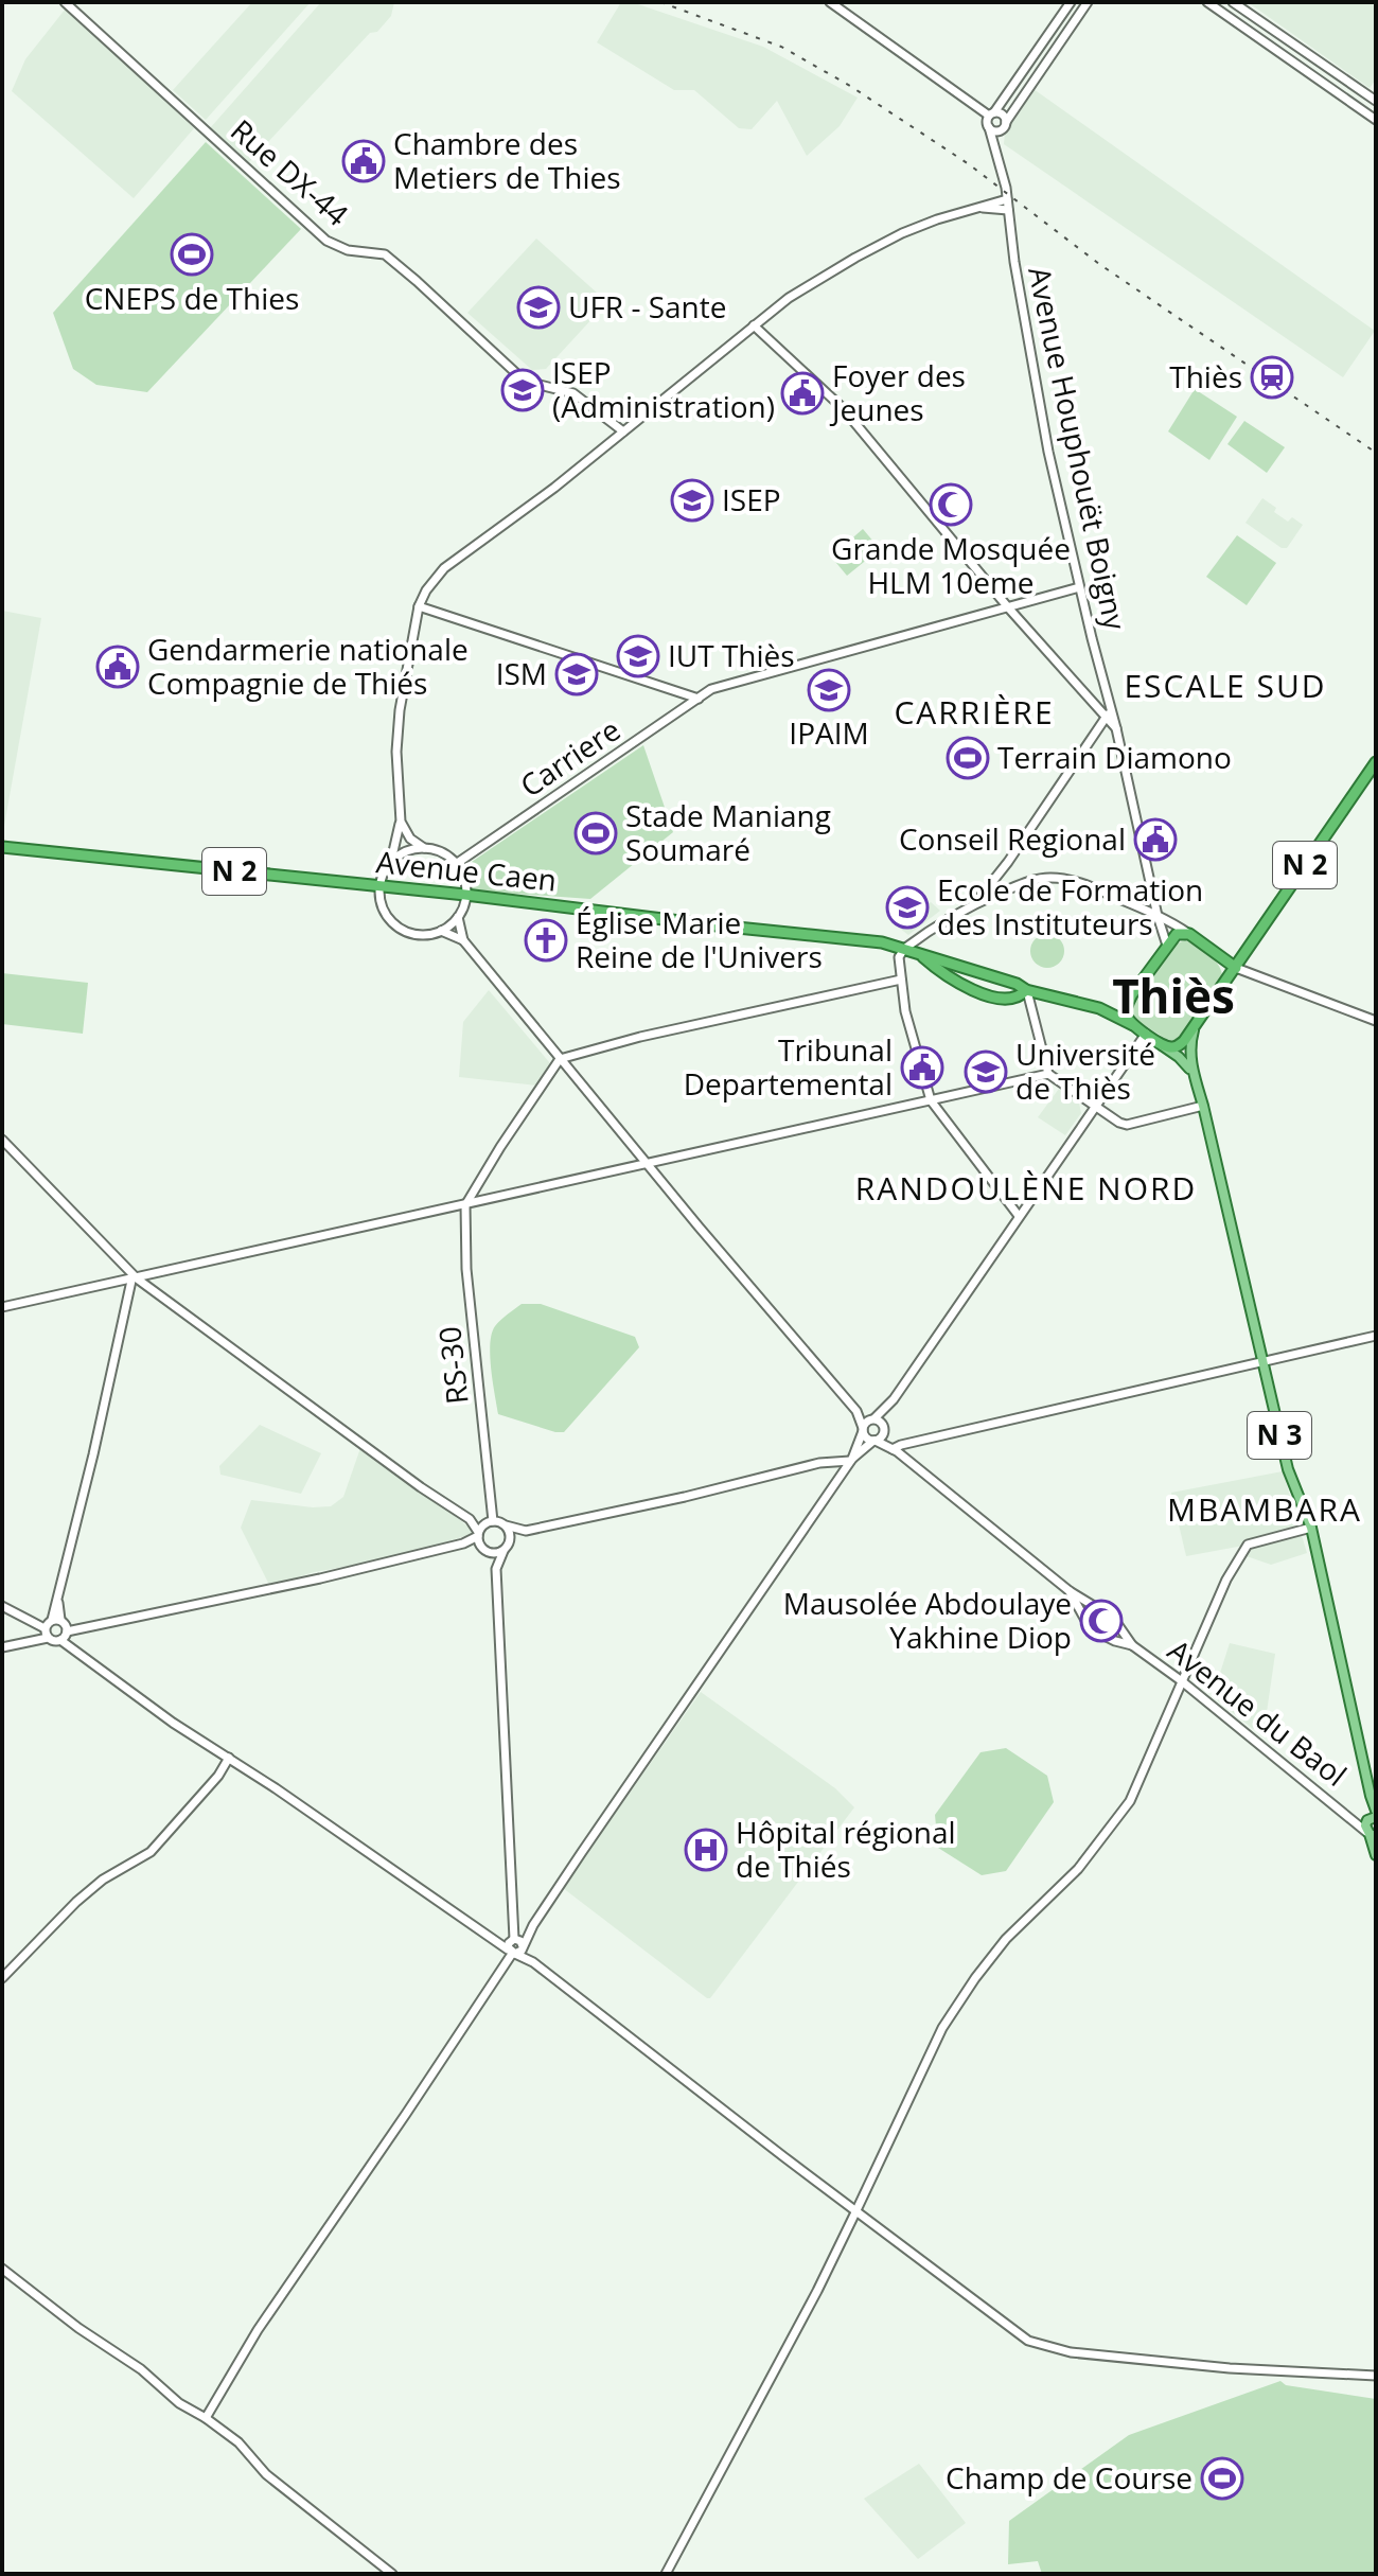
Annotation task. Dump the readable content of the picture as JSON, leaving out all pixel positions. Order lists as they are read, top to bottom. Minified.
{"streets":{"highway":["N 2","Avenue Caen"],"main road":["N 3"],"street":["Rue DX-44","Avenue Houphouët Boigny","Carriere","RS-30","Avenue du Baol"]},"crossings":[["N 2","Avenue Caen"]],"districts":["ESCALE SUD","CARRIÈRE","Thiès","RANDOULÈNE NORD","MBAMBARA"],"places":{"public building":["Chambre des Metiers de Thies","Foyer des Jeunes","Gendarmerie nationale Compagnie de Thiés","Conseil Regional","Tribunal Departemental"],"sports":["CNEPS de Thies","Terrain Diamono","Stade Maniang Soumaré","Champ de Course"],"school or university":["UFR - Sante","ISEP (Administration)","ISEP","IUT Thiès","ISM","IPAIM","Ecole de Formation des Instituteurs","Université de Thiès"],"station":["Thiès"],"mosque":["Grande Mosquée HLM 10eme","Mausolée Abdoulaye Yakhine Diop"],"church":["Église Marie Reine de l'Univers"],"hospital":["Hôpital régional de Thiés"]}}
